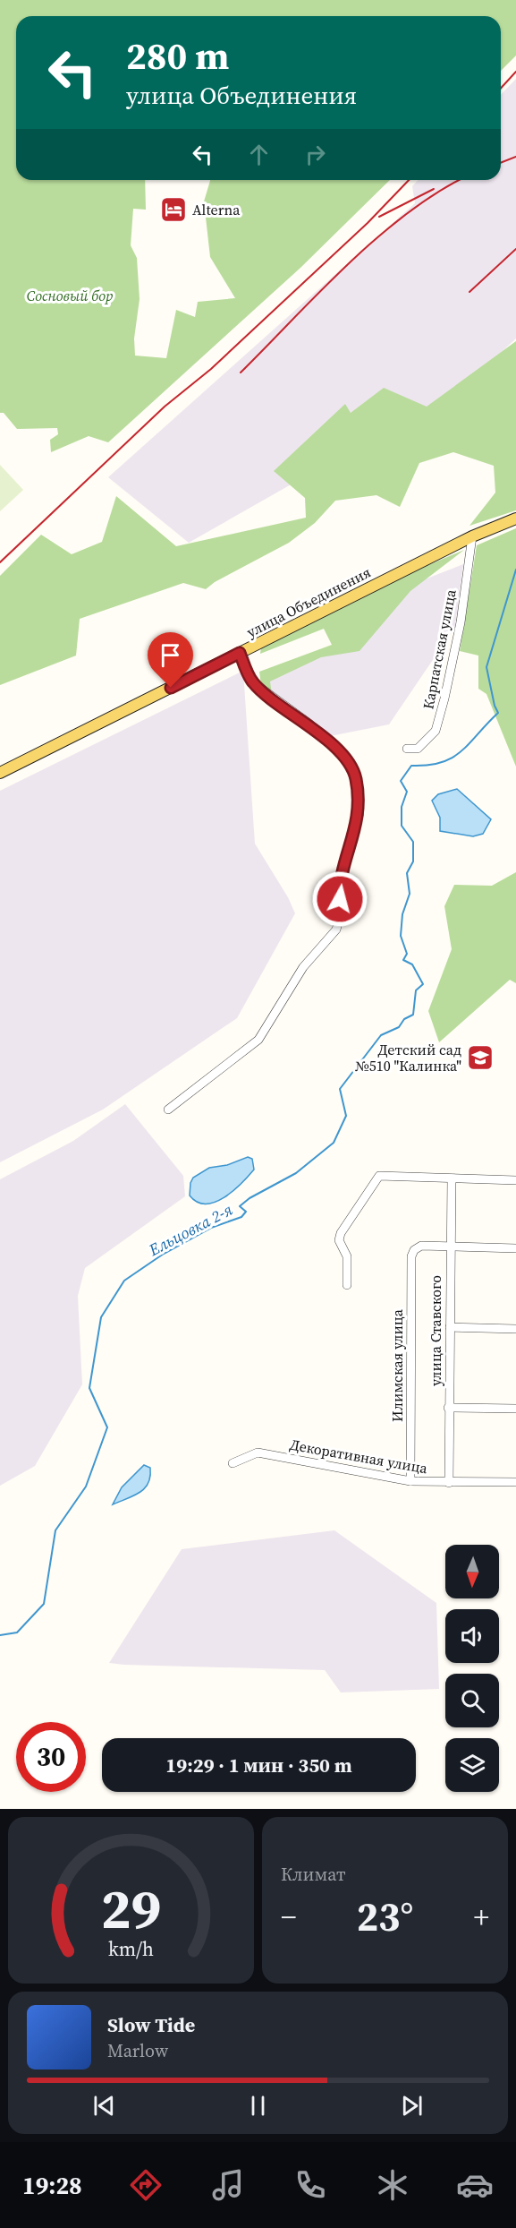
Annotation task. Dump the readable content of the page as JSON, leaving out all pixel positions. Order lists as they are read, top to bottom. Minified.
{"streets":{"main road":["улица Объединения"],"street":["Карпатская улица","улица Ставского","Илимская улица","Декоративная улица"]},"crossings":[["улица Объединения","Карпатская улица"],["улица Ставского","Илимская улица"],["улица Ставского","Декоративная улица"],["Илимская улица","Декоративная улица"]],"water":["Ельцовка 2-я"],"parks":["Сосновый бор"],"places":{"hotel":["Alterna"],"school or university":["Детский сад №510 \"Калинка\""]},"north":"bottom","page":{"turn":["280 m","улица Объединения"],"limit":"30","trip":"19:29 · 1 мин · 350 m","tile":"Климат","heat":["−","23°","+"],"song":["Slow Tide","Marlow"],"tabs":"19:28","gauge":["29","km/h"]}}
